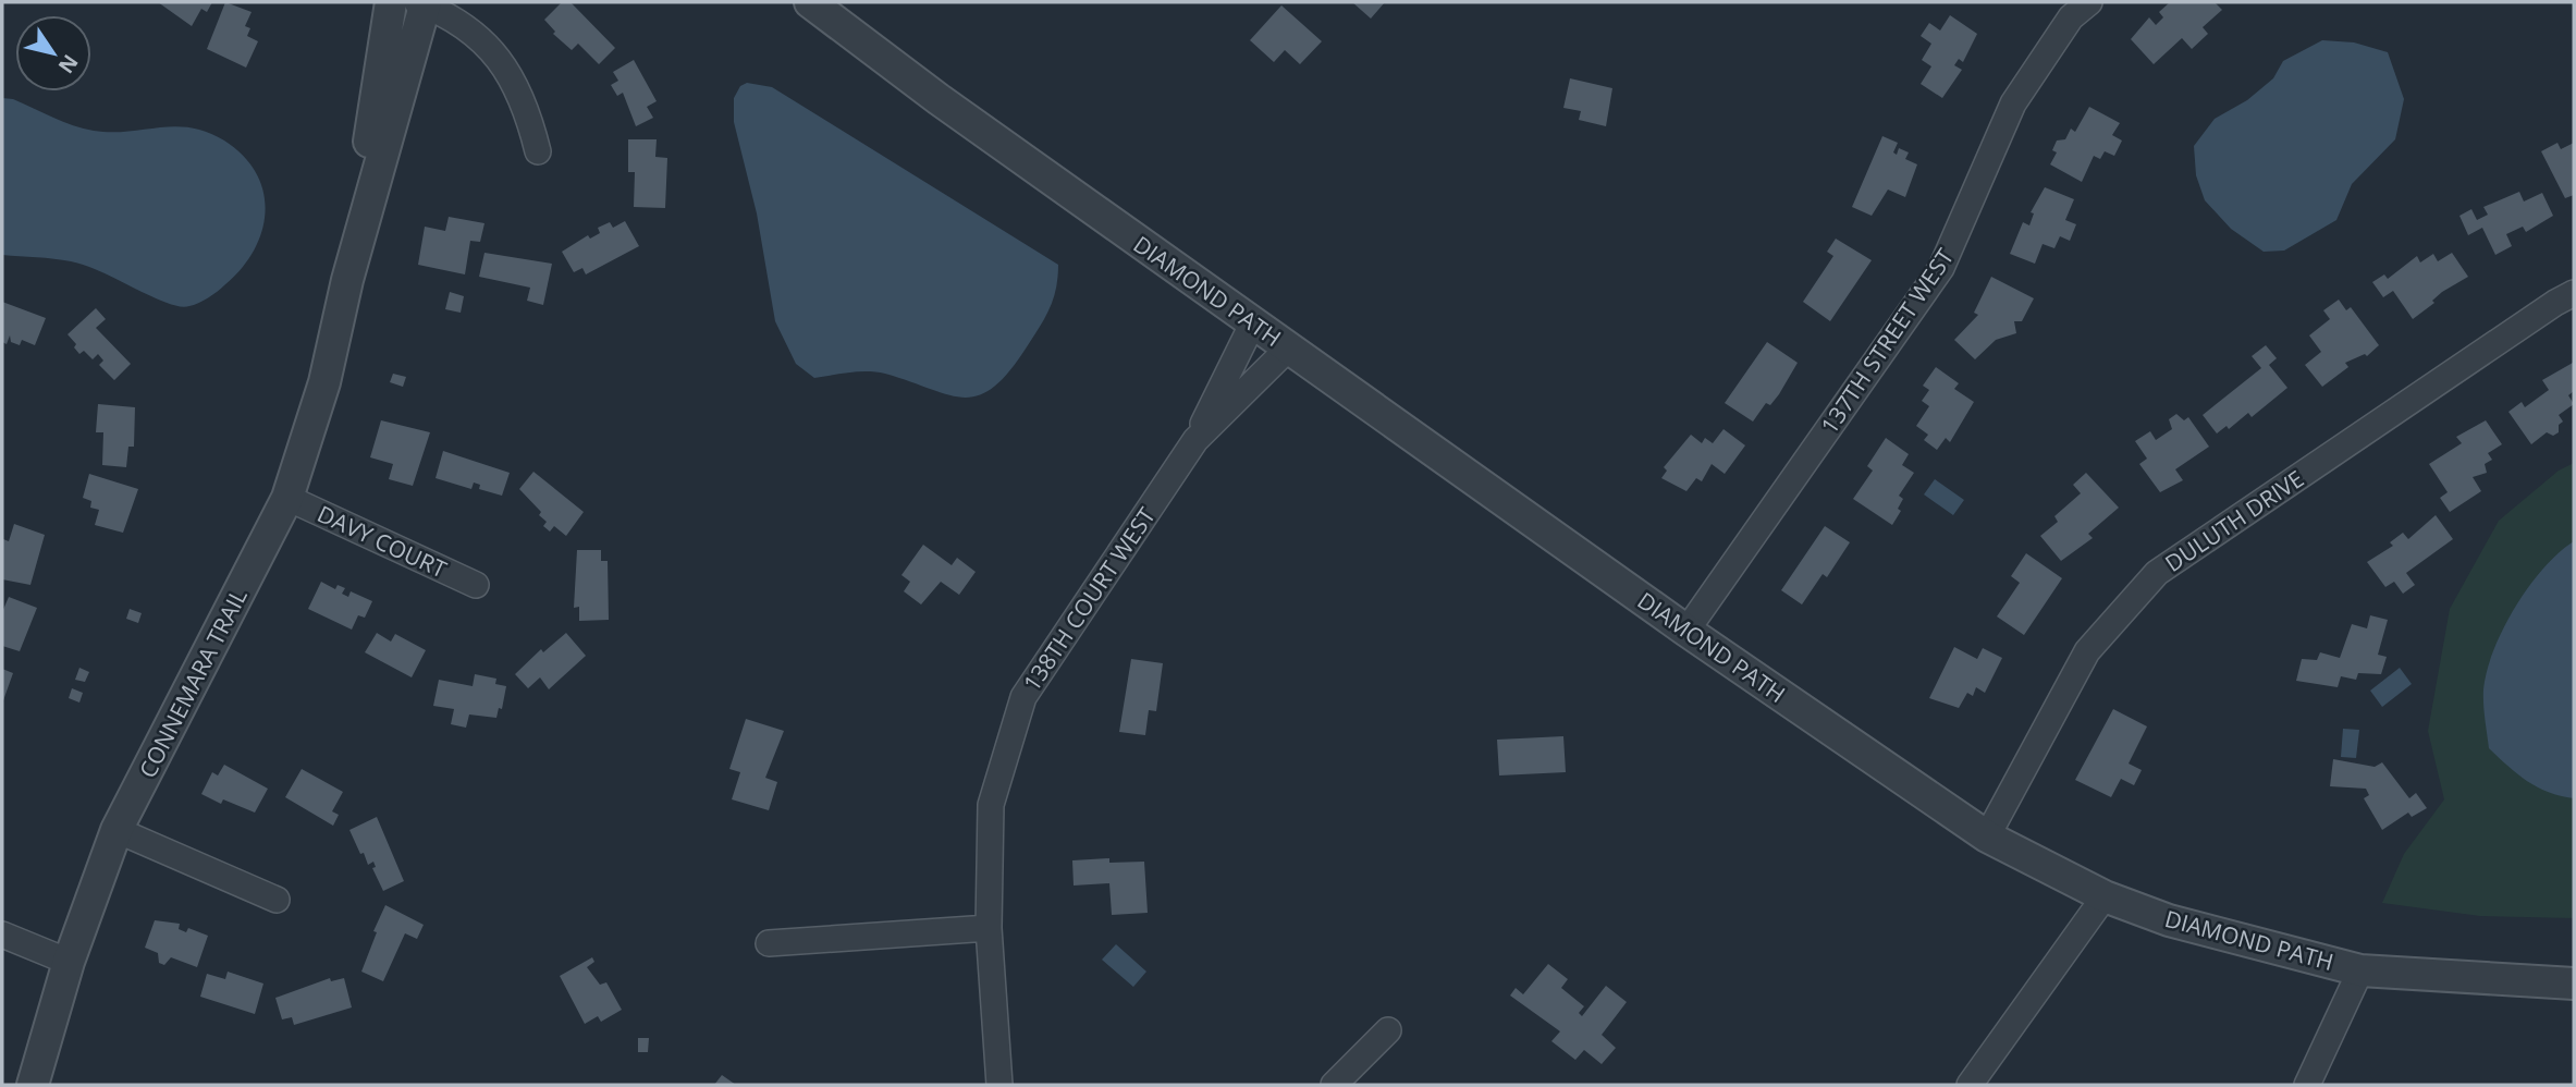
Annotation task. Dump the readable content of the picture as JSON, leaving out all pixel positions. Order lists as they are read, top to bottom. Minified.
{"streets":{"street":["DIAMOND PATH","137TH STREET WEST","DULUTH DRIVE","DAVY COURT","138TH COURT WEST","CONNEMARA TRAIL"]},"crossings":[["DIAMOND PATH","137TH STREET WEST"],["DIAMOND PATH","DULUTH DRIVE"],["DIAMOND PATH","138TH COURT WEST"],["DAVY COURT","CONNEMARA TRAIL"]],"north":"bottom right"}
